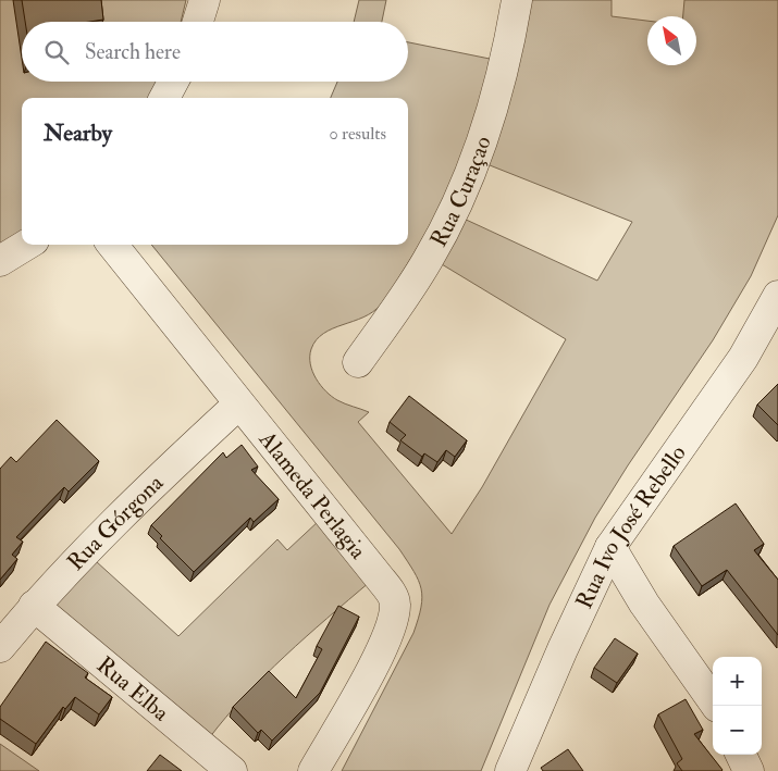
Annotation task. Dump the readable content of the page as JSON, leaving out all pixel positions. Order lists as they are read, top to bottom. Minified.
{"streets":{"street":["Rua Curaçao","Alameda Perlagia","Rua Górgona","Rua Ivo José Rebello","Rua Elba"]},"crossings":[["Alameda Perlagia","Rua Górgona"],["Rua Górgona","Rua Elba"]],"north":"top left","page":{"search":"Search here","heading":["Nearby","0 results"],"map_buttons":["+","−"]}}
